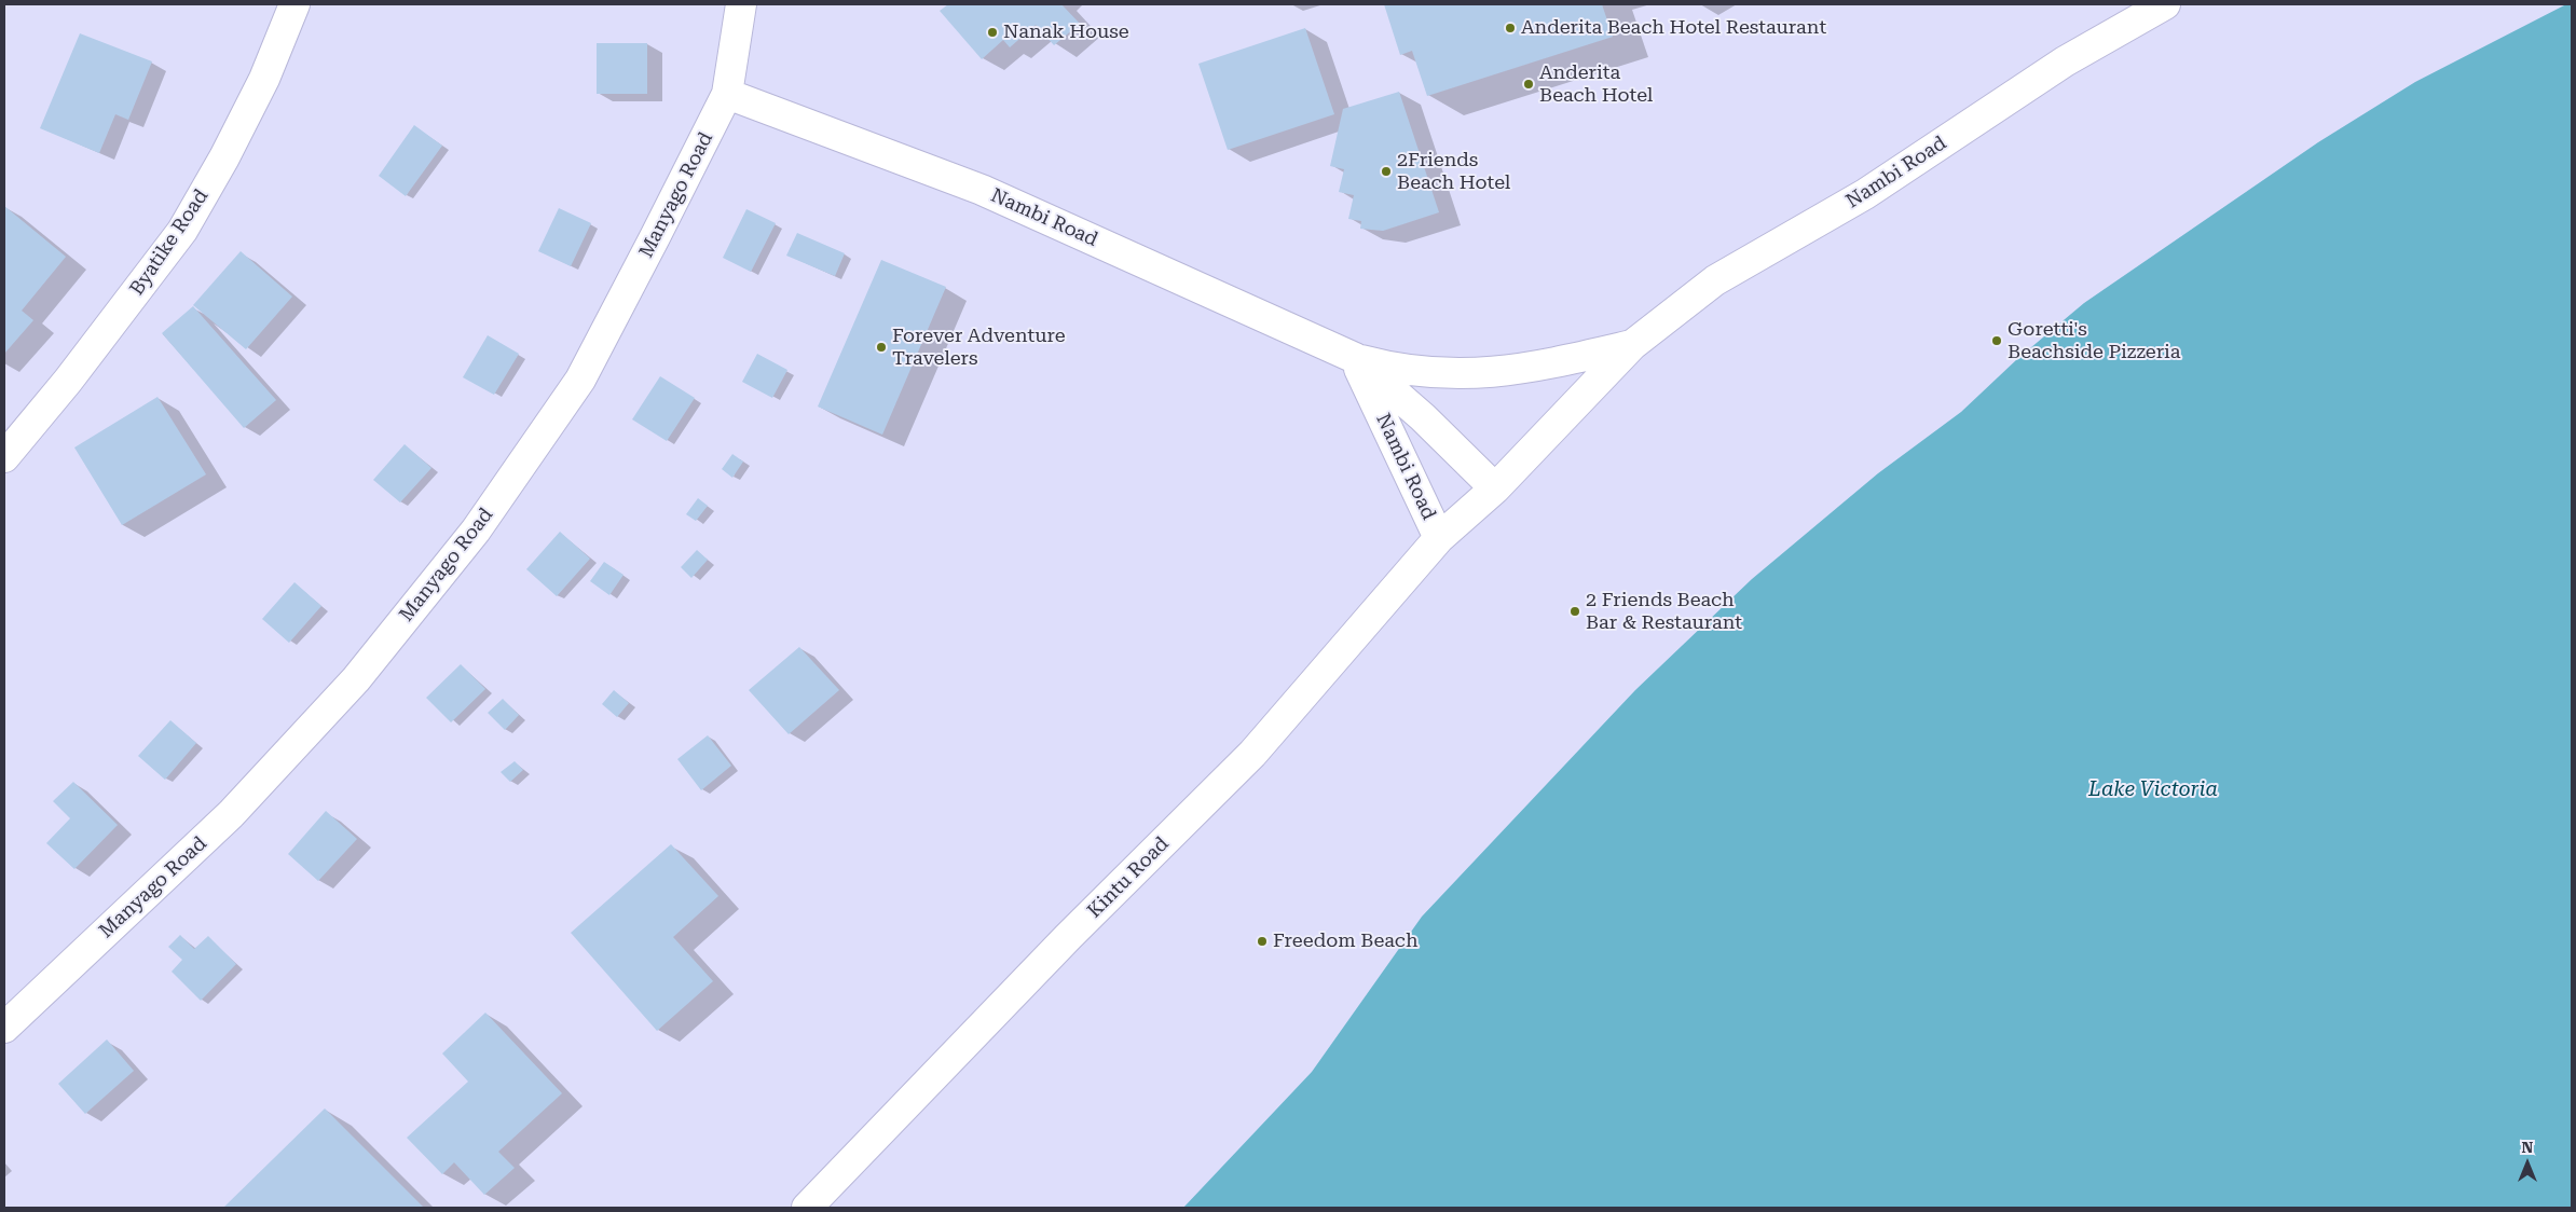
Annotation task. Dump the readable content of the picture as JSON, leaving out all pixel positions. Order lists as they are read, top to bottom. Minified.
{"streets":{"street":["Nambi Road","Manyago Road","Byatike Road","Kintu Road"]},"crossings":[["Nambi Road","Manyago Road"],["Nambi Road","Kintu Road"]],"water":["Lake Victoria"],"places":["Anderita Beach Hotel Restaurant","Nanak House","Anderita Beach Hotel","2Friends Beach Hotel","Goretti's Beachside Pizzeria","Forever Adventure Travelers","2 Friends Beach Bar & Restaurant","Freedom Beach"],"north":"top"}
